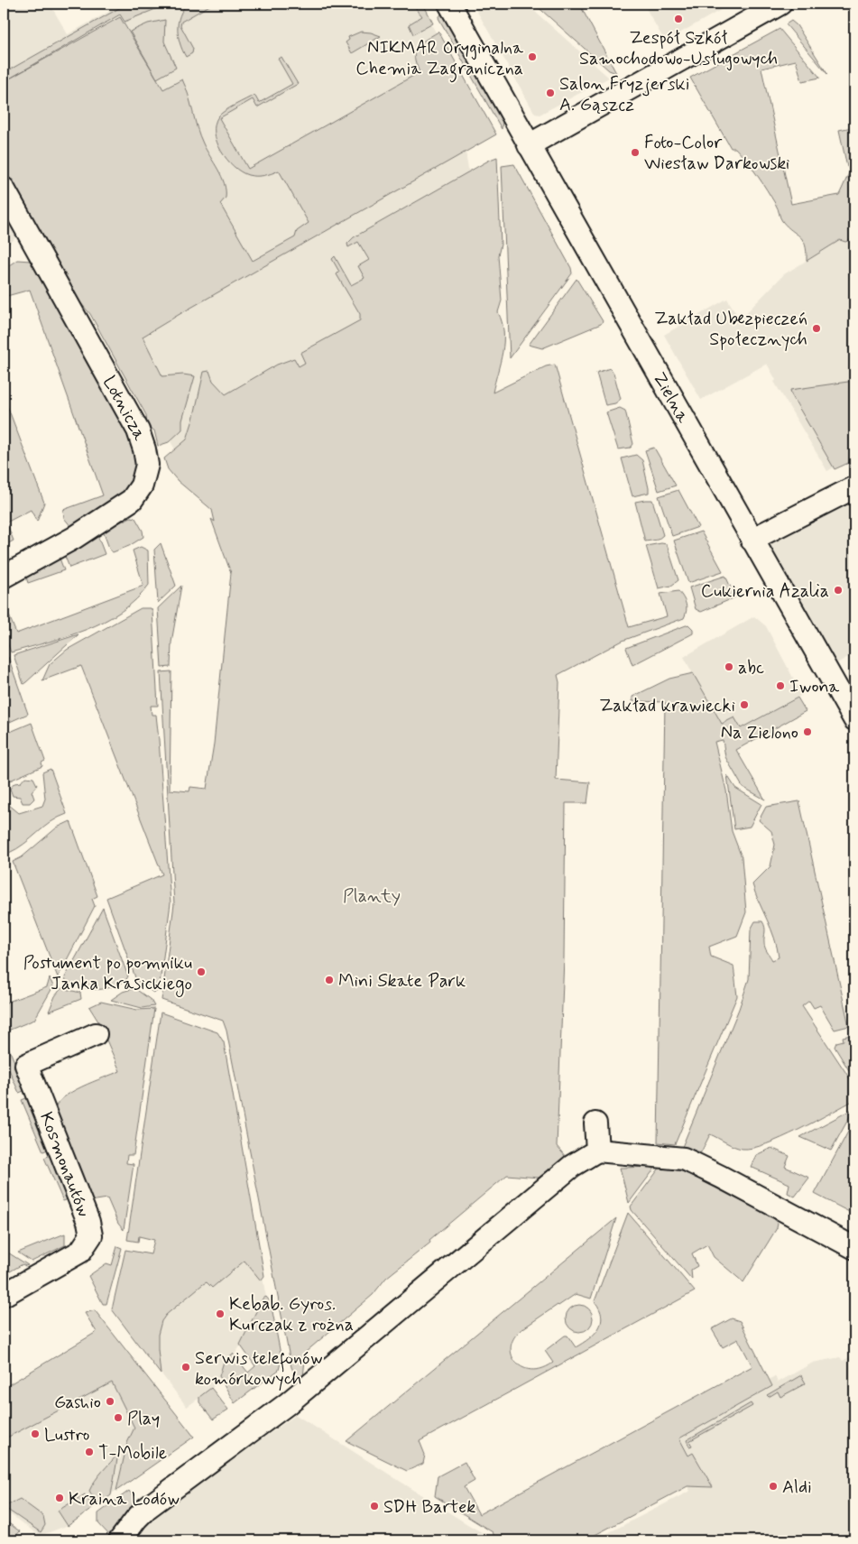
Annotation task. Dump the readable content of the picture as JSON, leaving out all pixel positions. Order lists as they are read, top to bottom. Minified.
{"streets":{"street":["Zielna","Lotnicza","Kosmonautów"]},"parks":["Planty"],"places":["Zespół Szkół Samochodowo-Usługowych","NIKMAR Oryginalna Chemia Zagraniczna","Salon Fryzjerski A. Gąszcz","Foto-Color Wiesław Darkowski","Zakład Ubezpieczeń Społecznych","Cukiernia Azalia","abc","Iwona","Zakład krawiecki","Na Zielono","Postument po pomniku Janka Krasickiego","Mini Skate Park","Kebab. Gyros. Kurczak z rożna","Serwis telefonów komórkowych","Gashio","Play","Lustro","T-Mobile","Aldi","Kraina Lodów","SDH Bartek"]}
